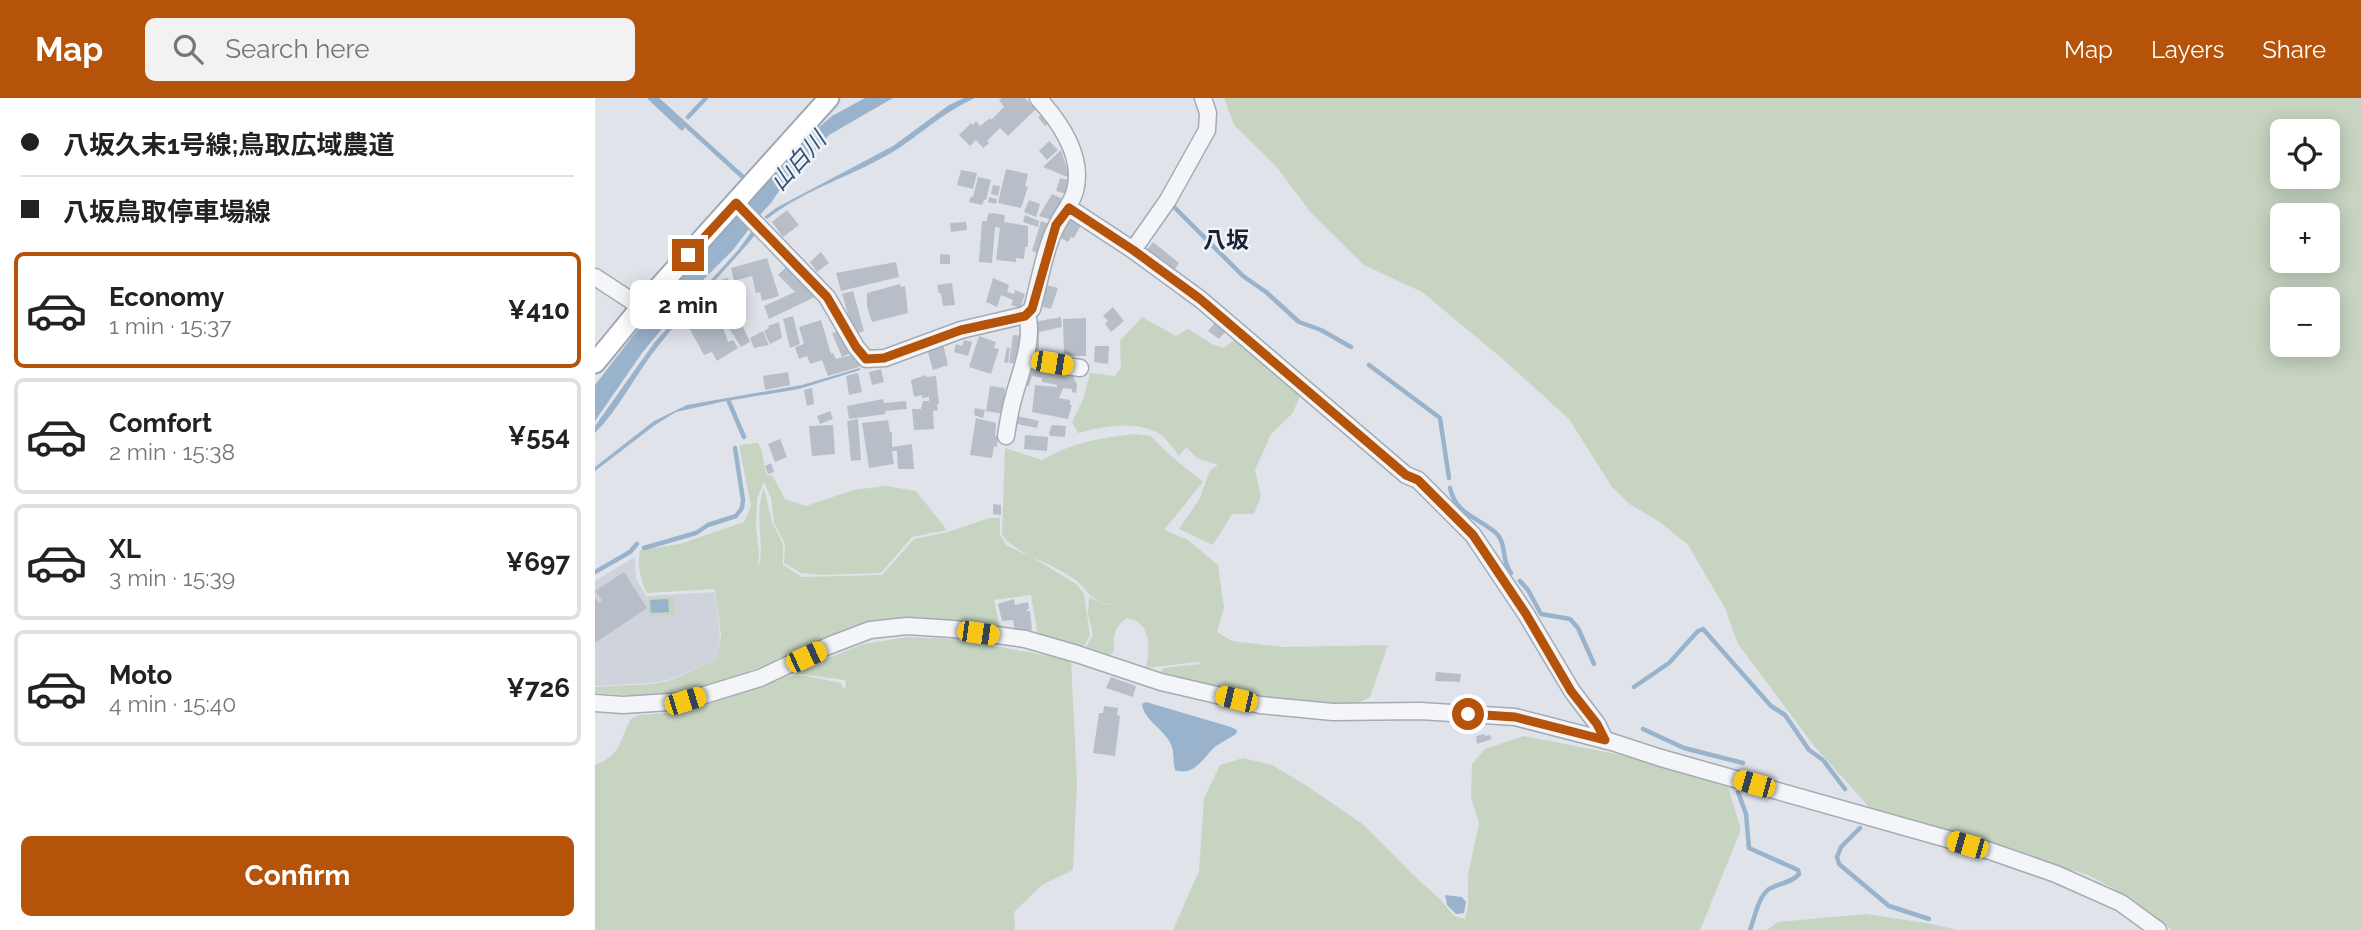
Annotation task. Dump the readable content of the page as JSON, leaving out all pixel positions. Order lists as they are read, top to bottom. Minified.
{"districts":["八坂"],"water":["山白川"],"page":{"header":"Map","search":"Search here","nav":["Map","Layers","Share"],"banner":["八坂久末1号線;鳥取広域農道","八坂鳥取停車場線"],"map_buttons":["+","−"],"list":[{"name":"Economy","note":"1 min · 15:37","value":"¥410"},{"name":"Comfort","note":"2 min · 15:38","value":"¥554"},{"name":"XL","note":"3 min · 15:39","value":"¥697"},{"name":"Moto","note":"4 min · 15:40","value":"¥726"}],"bubble":"2 min","buttons":"Confirm"}}
